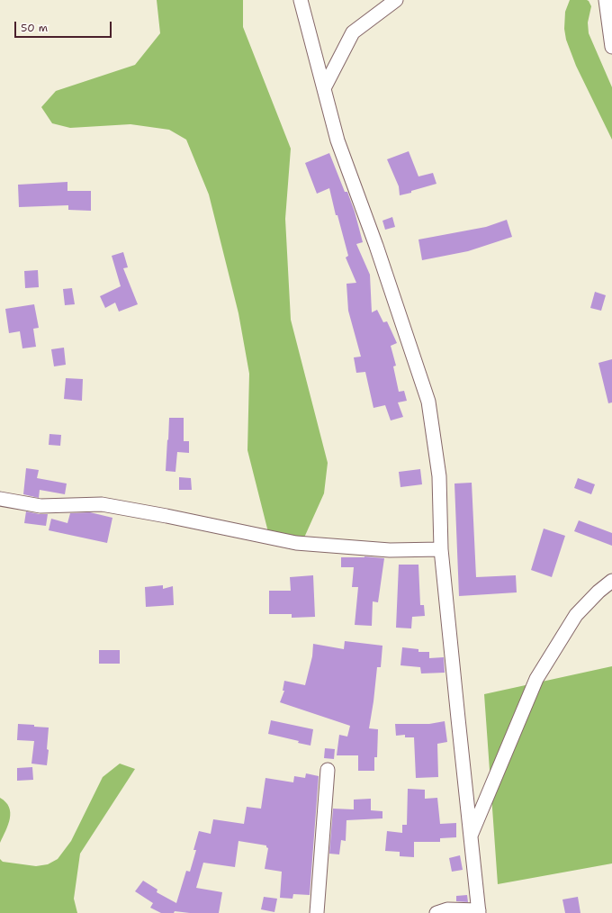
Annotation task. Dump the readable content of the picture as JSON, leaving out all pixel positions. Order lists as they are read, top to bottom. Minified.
{"scale_bar":"50 m"}
